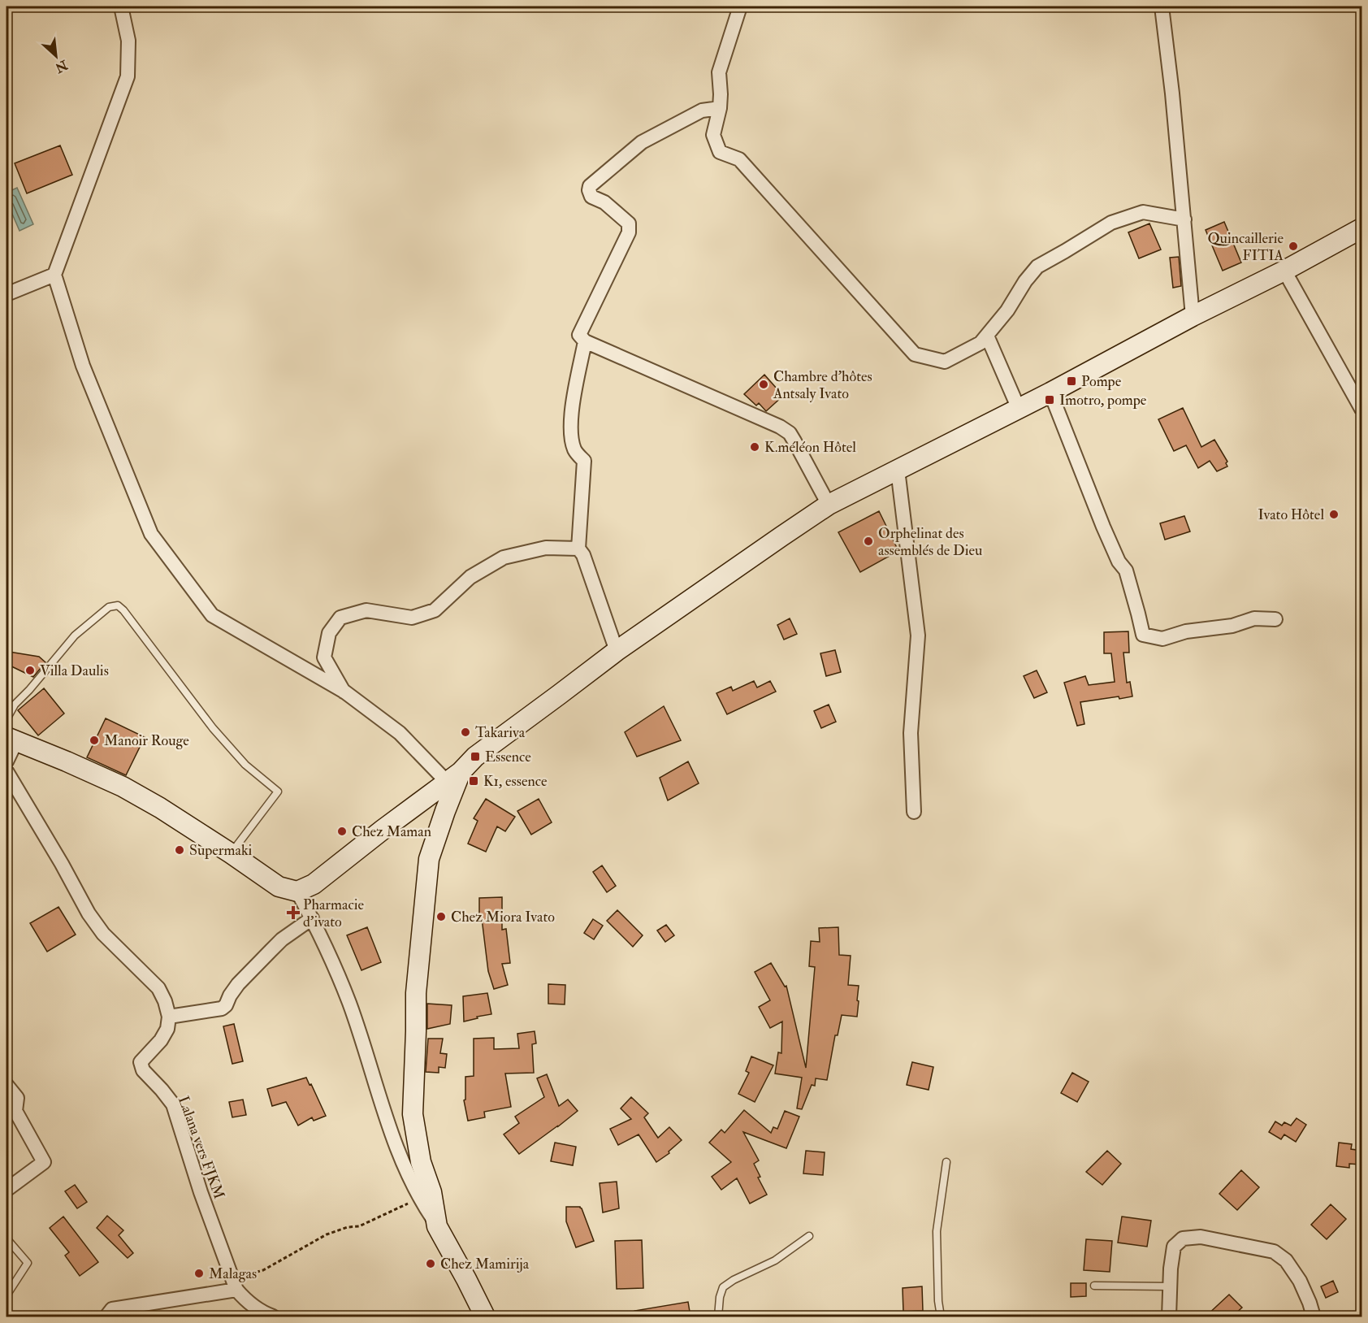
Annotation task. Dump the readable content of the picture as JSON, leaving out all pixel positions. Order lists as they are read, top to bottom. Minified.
{"streets":{"street":["Lalana vers FJKM"]},"places":{"other":["Quincaillerie FITIA","Chambre d'hôtes Antsaly Ivato","K.méléon Hôtel","Ivato Hôtel","Orphelinat des assemblés de Dieu","Villa Daulis","Takariva","Manoir Rouge","Chez Maman","Supermaki","Chez Miora Ivato","Chez Mamirija","Malagas"],"transit":["Pompe","Imotro, pompe","Essence","K1, essence"],"health":["Pharmacie d'ivato"]},"north":"bottom right"}
